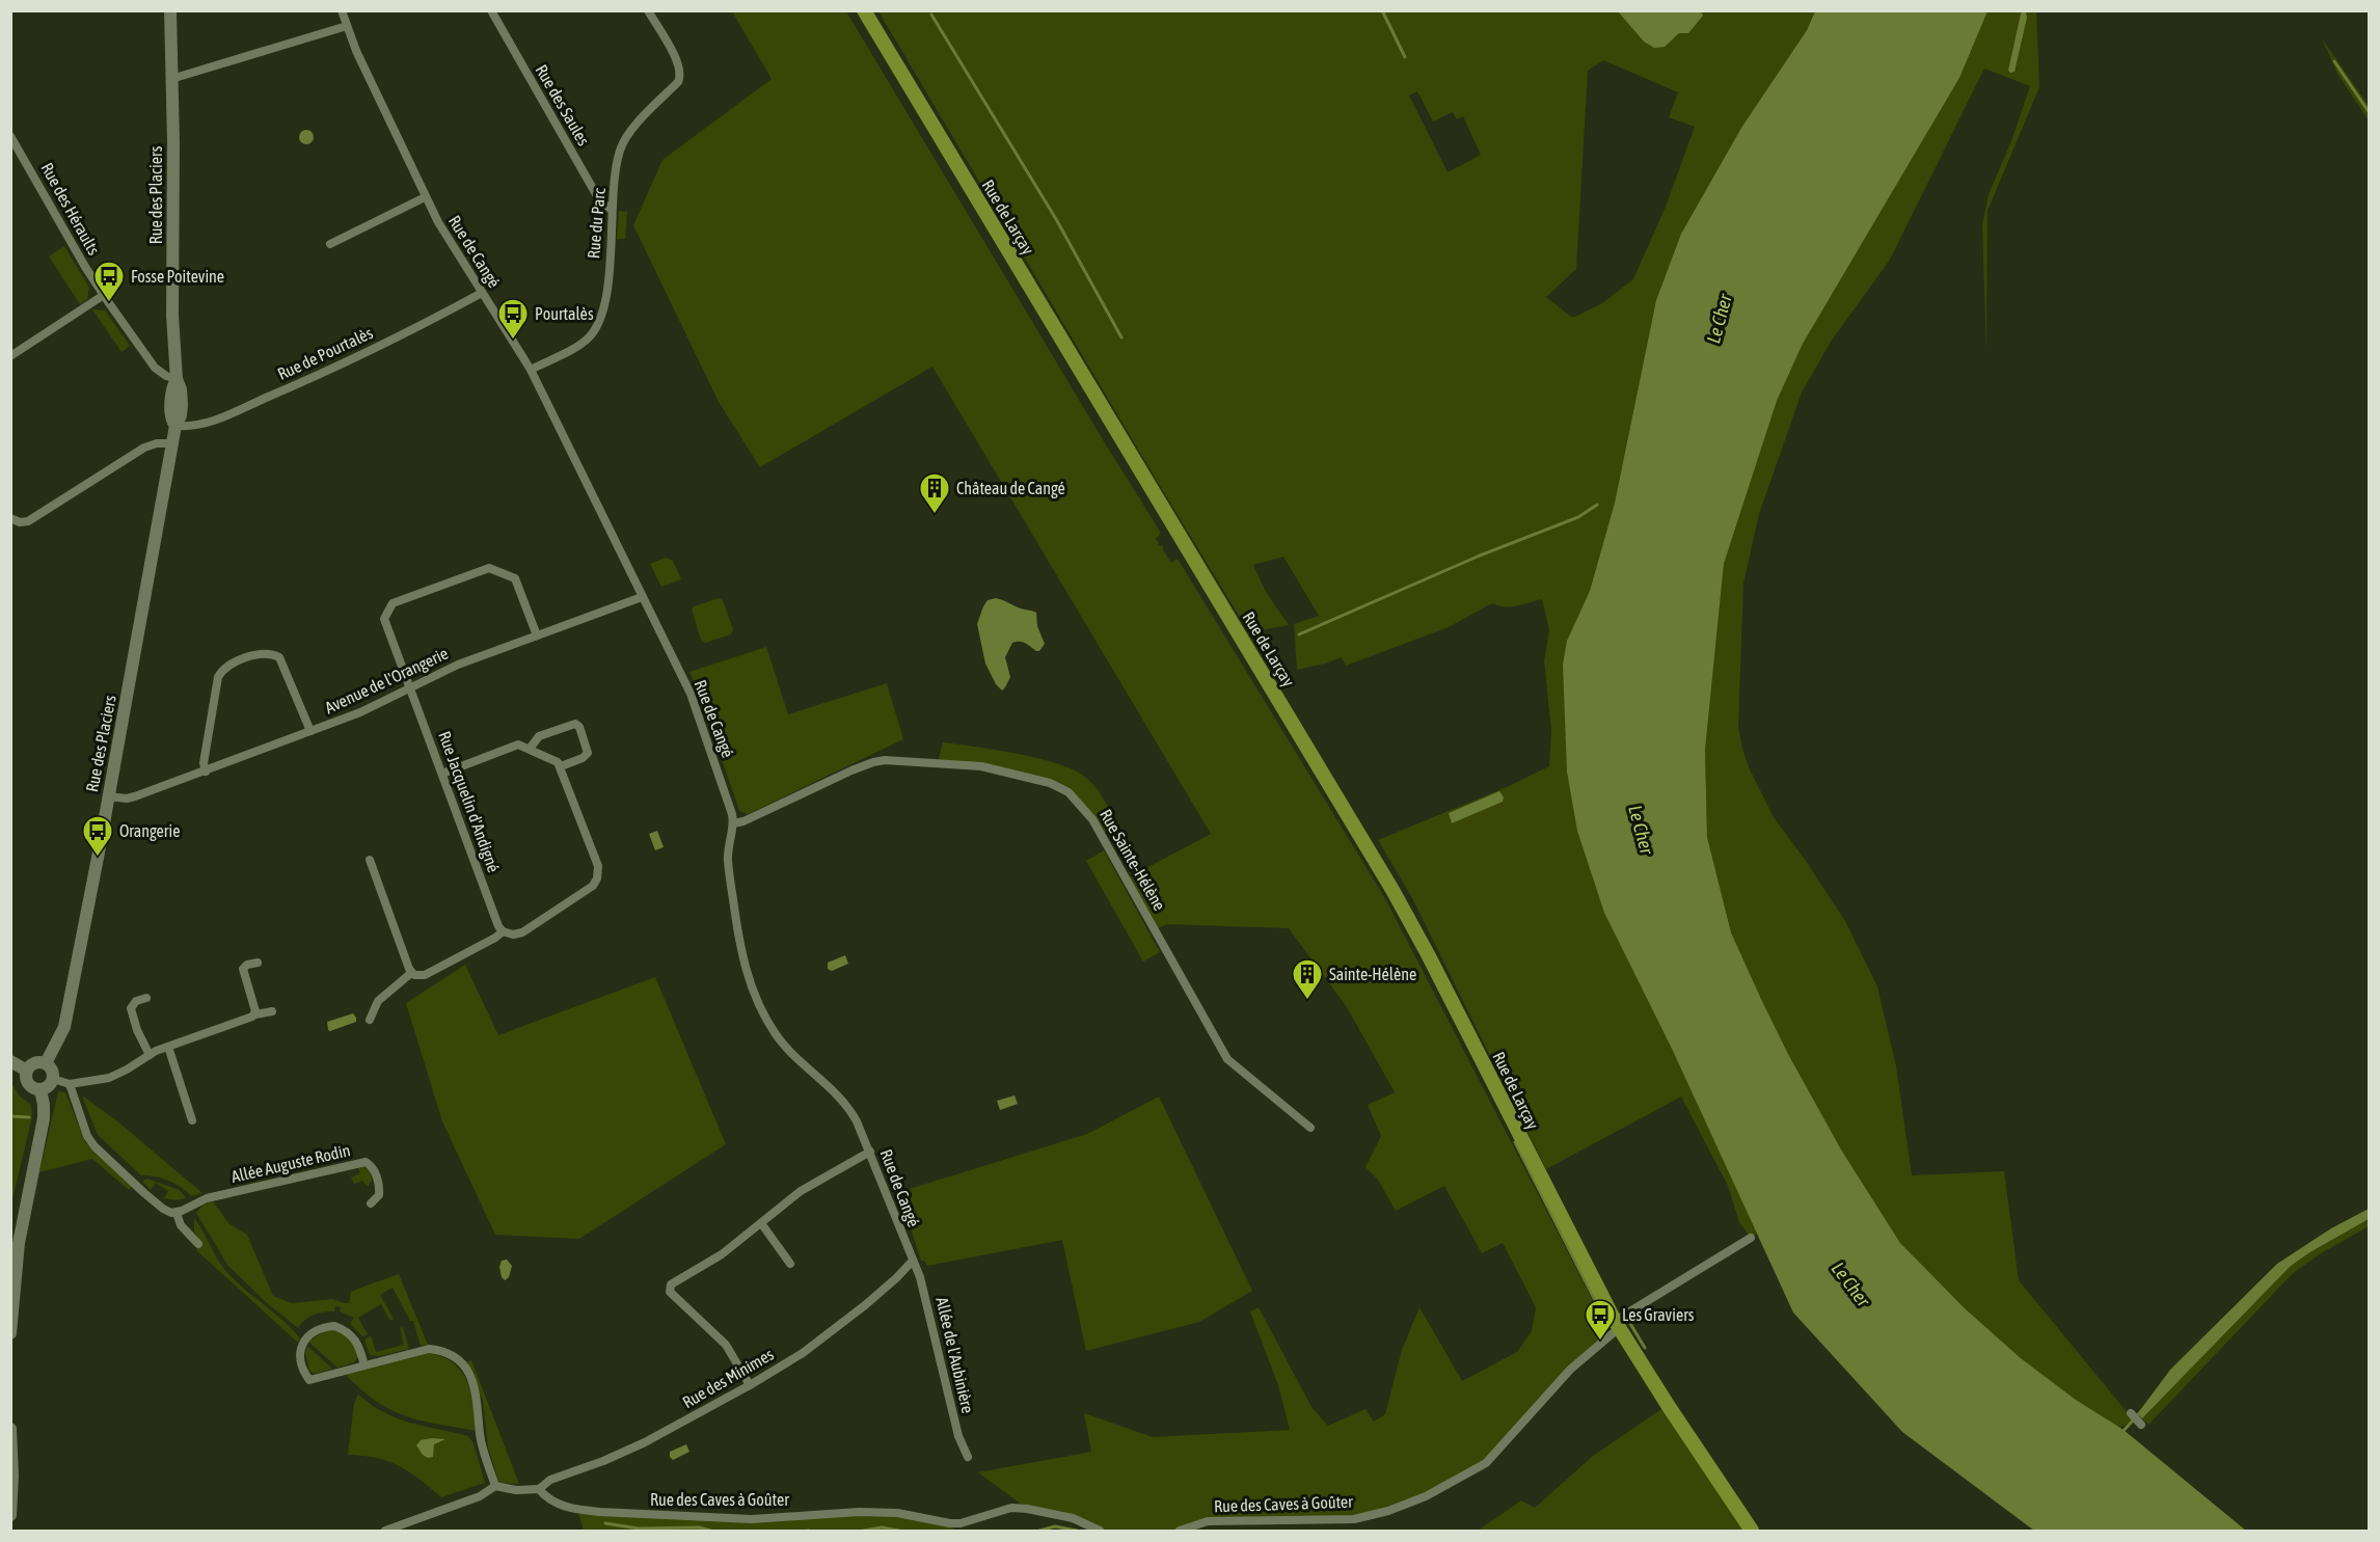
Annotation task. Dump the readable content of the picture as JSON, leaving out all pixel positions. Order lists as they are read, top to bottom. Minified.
{"streets":{"main road":["Rue de Larçay"],"street":["Rue des Saules","Rue des Placiers","Rue des Héraults","Rue du Parc","Rue de Cangé","Rue de Pourtalès","Avenue de l'Orangerie","Rue Jacquelin d'Andigné","Rue Sainte-Hélène","Allée Auguste Rodin","Allée de l'Aubinière","Rue des Minimes","Rue des Caves à Goûter"]},"crossings":[["Rue des Saules","Rue du Parc"],["Rue des Placiers","Rue des Héraults"],["Rue des Placiers","Rue de Pourtalès"],["Rue des Placiers","Avenue de l'Orangerie"],["Rue de Larçay","Rue des Caves à Goûter"],["Rue du Parc","Rue de Cangé"],["Rue de Cangé","Rue de Pourtalès"],["Rue de Cangé","Avenue de l'Orangerie"],["Rue de Cangé","Rue Sainte-Hélène"],["Rue de Cangé","Allée de l'Aubinière"],["Rue de Cangé","Rue des Minimes"],["Avenue de l'Orangerie","Rue Jacquelin d'Andigné"],["Allée de l'Aubinière","Rue des Minimes"],["Rue des Minimes","Rue des Caves à Goûter"]],"water":["Le Cher"],"places":{"bus stop":["Fosse Poitevine","Pourtalès","Orangerie","Les Graviers"],"building":["Château de Cangé","Sainte-Hélène"]}}
